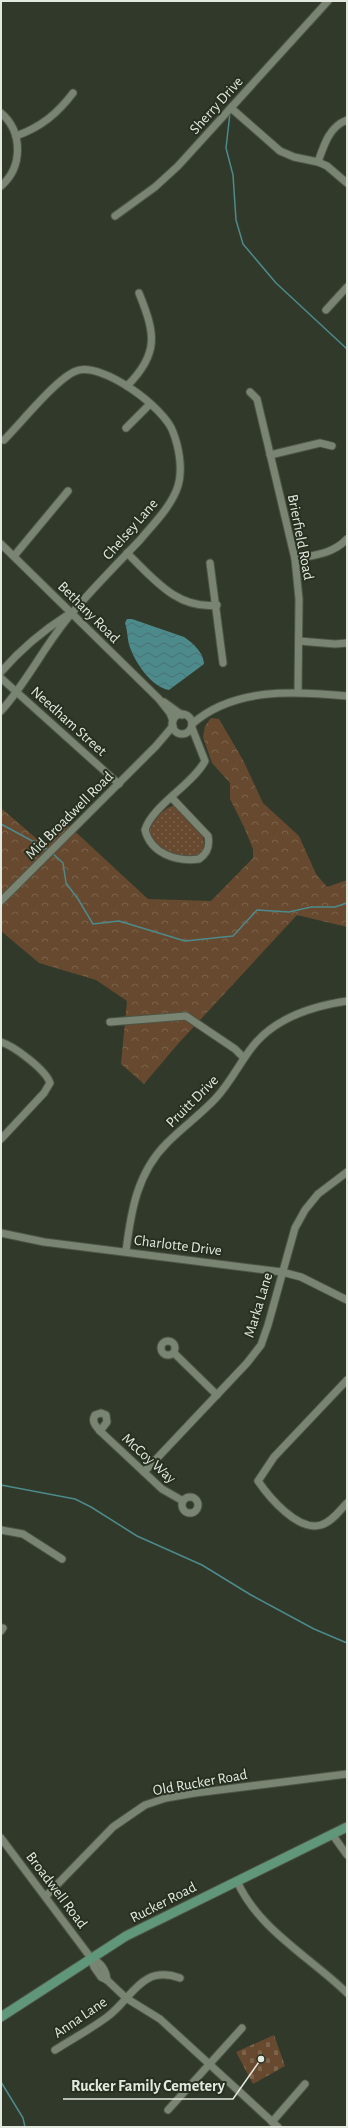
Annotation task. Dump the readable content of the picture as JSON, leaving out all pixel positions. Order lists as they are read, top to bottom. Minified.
{"streets":{"main road":["Rucker Road"],"street":["Sherry Drive","Chelsey Lane","Brierfield Road","Bethany Road","Needham Street","Mid Broadwell Road","Pruitt Drive","Charlotte Drive","Marka Lane","McCoy Way","Old Rucker Road","Broadwell Road","Anna Lane"]},"crossings":[["Chelsey Lane","Bethany Road"],["Bethany Road","Mid Broadwell Road"],["Needham Street","Mid Broadwell Road"],["Pruitt Drive","Charlotte Drive"],["Charlotte Drive","Marka Lane"],["Marka Lane","McCoy Way"],["Old Rucker Road","Broadwell Road"],["Broadwell Road","Rucker Road"],["Broadwell Road","Anna Lane"]],"places":["Rucker Family Cemetery"]}
